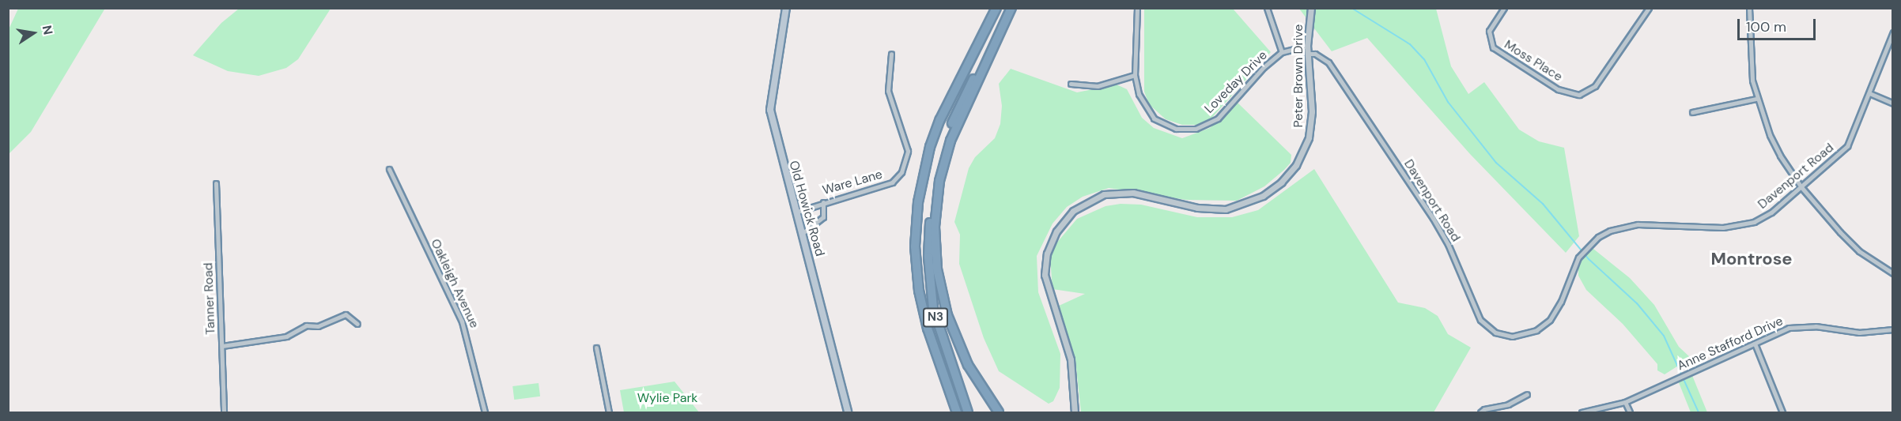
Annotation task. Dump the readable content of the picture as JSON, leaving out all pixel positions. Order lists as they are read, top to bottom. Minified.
{"streets":{"highway":["N3"],"main road":["Old Howick Road"],"street":["Moss Place","Peter Brown Drive","Loveday Drive","Davenport Road","Ware Lane","Oakleigh Avenue","Tanner Road","Anne Stafford Drive"]},"crossings":[["Peter Brown Drive","Loveday Drive"],["Peter Brown Drive","Davenport Road"],["Ware Lane","Old Howick Road"]],"districts":["Montrose"],"parks":["Wylie Park"],"scale_bar":"100 m","north":"right"}
